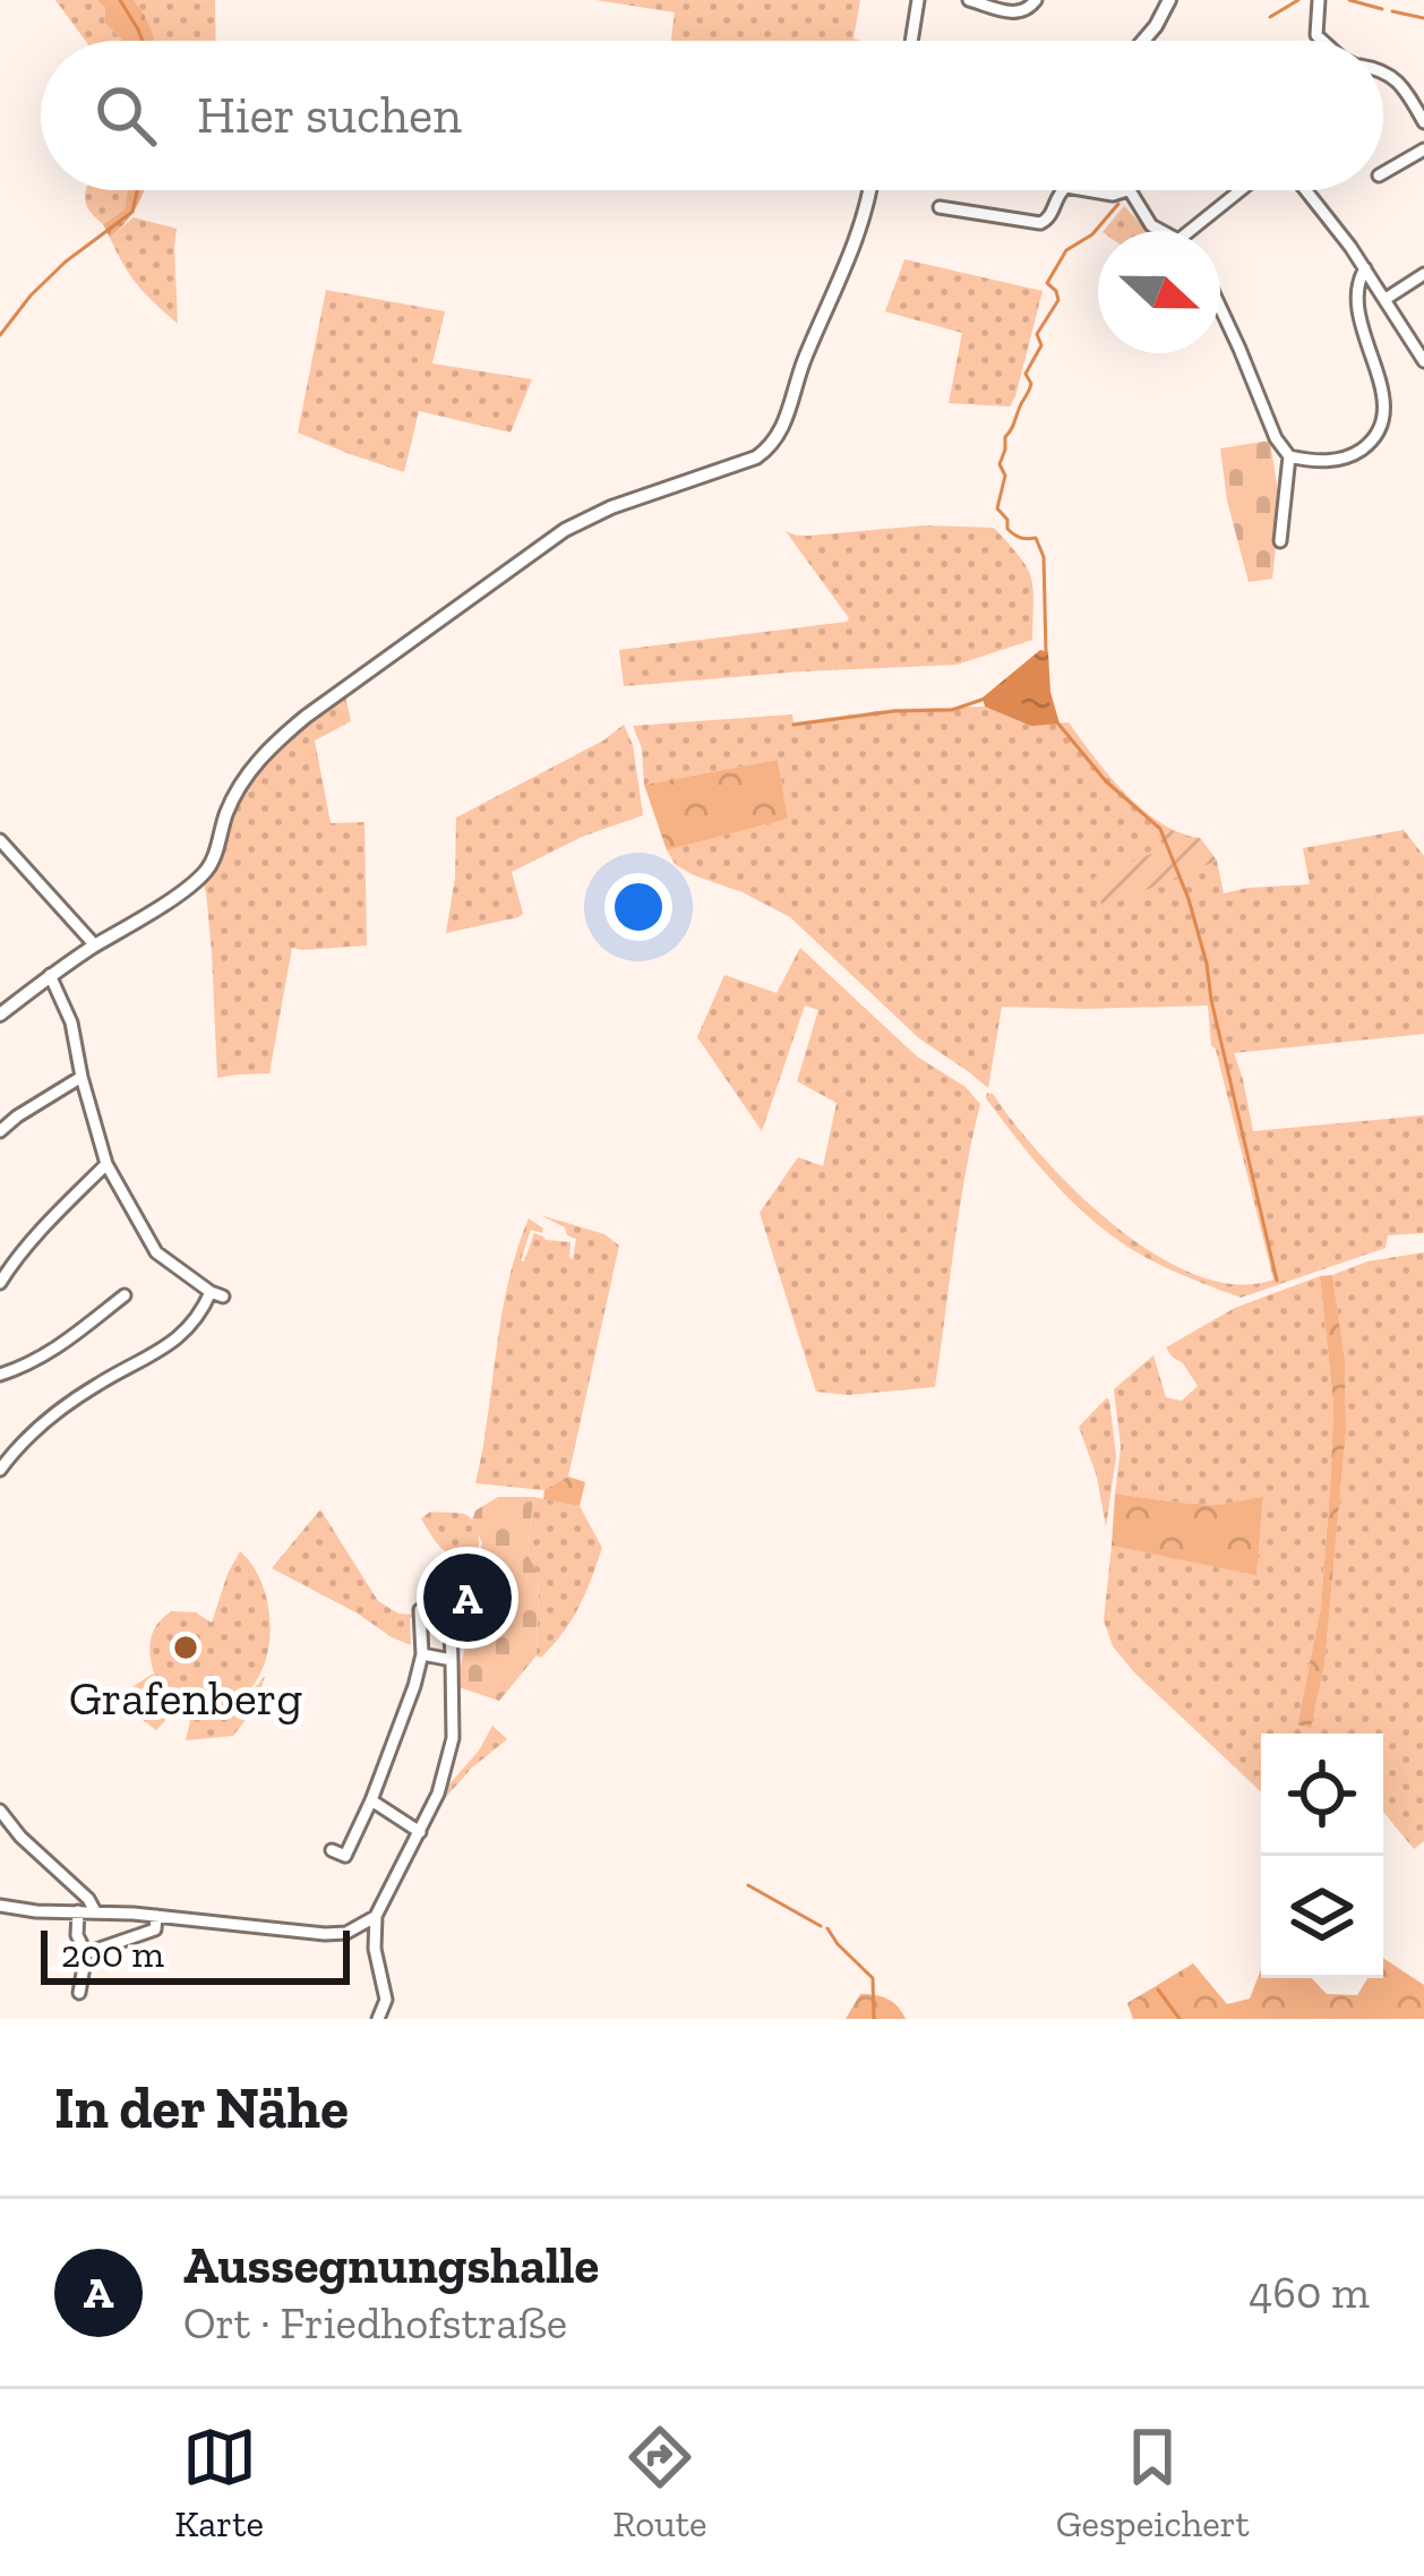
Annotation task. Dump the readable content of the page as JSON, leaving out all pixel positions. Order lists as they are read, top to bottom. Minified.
{"places":["Grafenberg"],"scale_bar":"200 m","north":"right","page":{"search":"Hier suchen","pins":"A","scale":"200 m","heading":"In der Nähe","list":[{"mark":"A","name":"Aussegnungshalle","note":"Ort · Friedhofstraße","value":"460 m"}],"nav":["Karte","Route","Gespeichert"]}}
